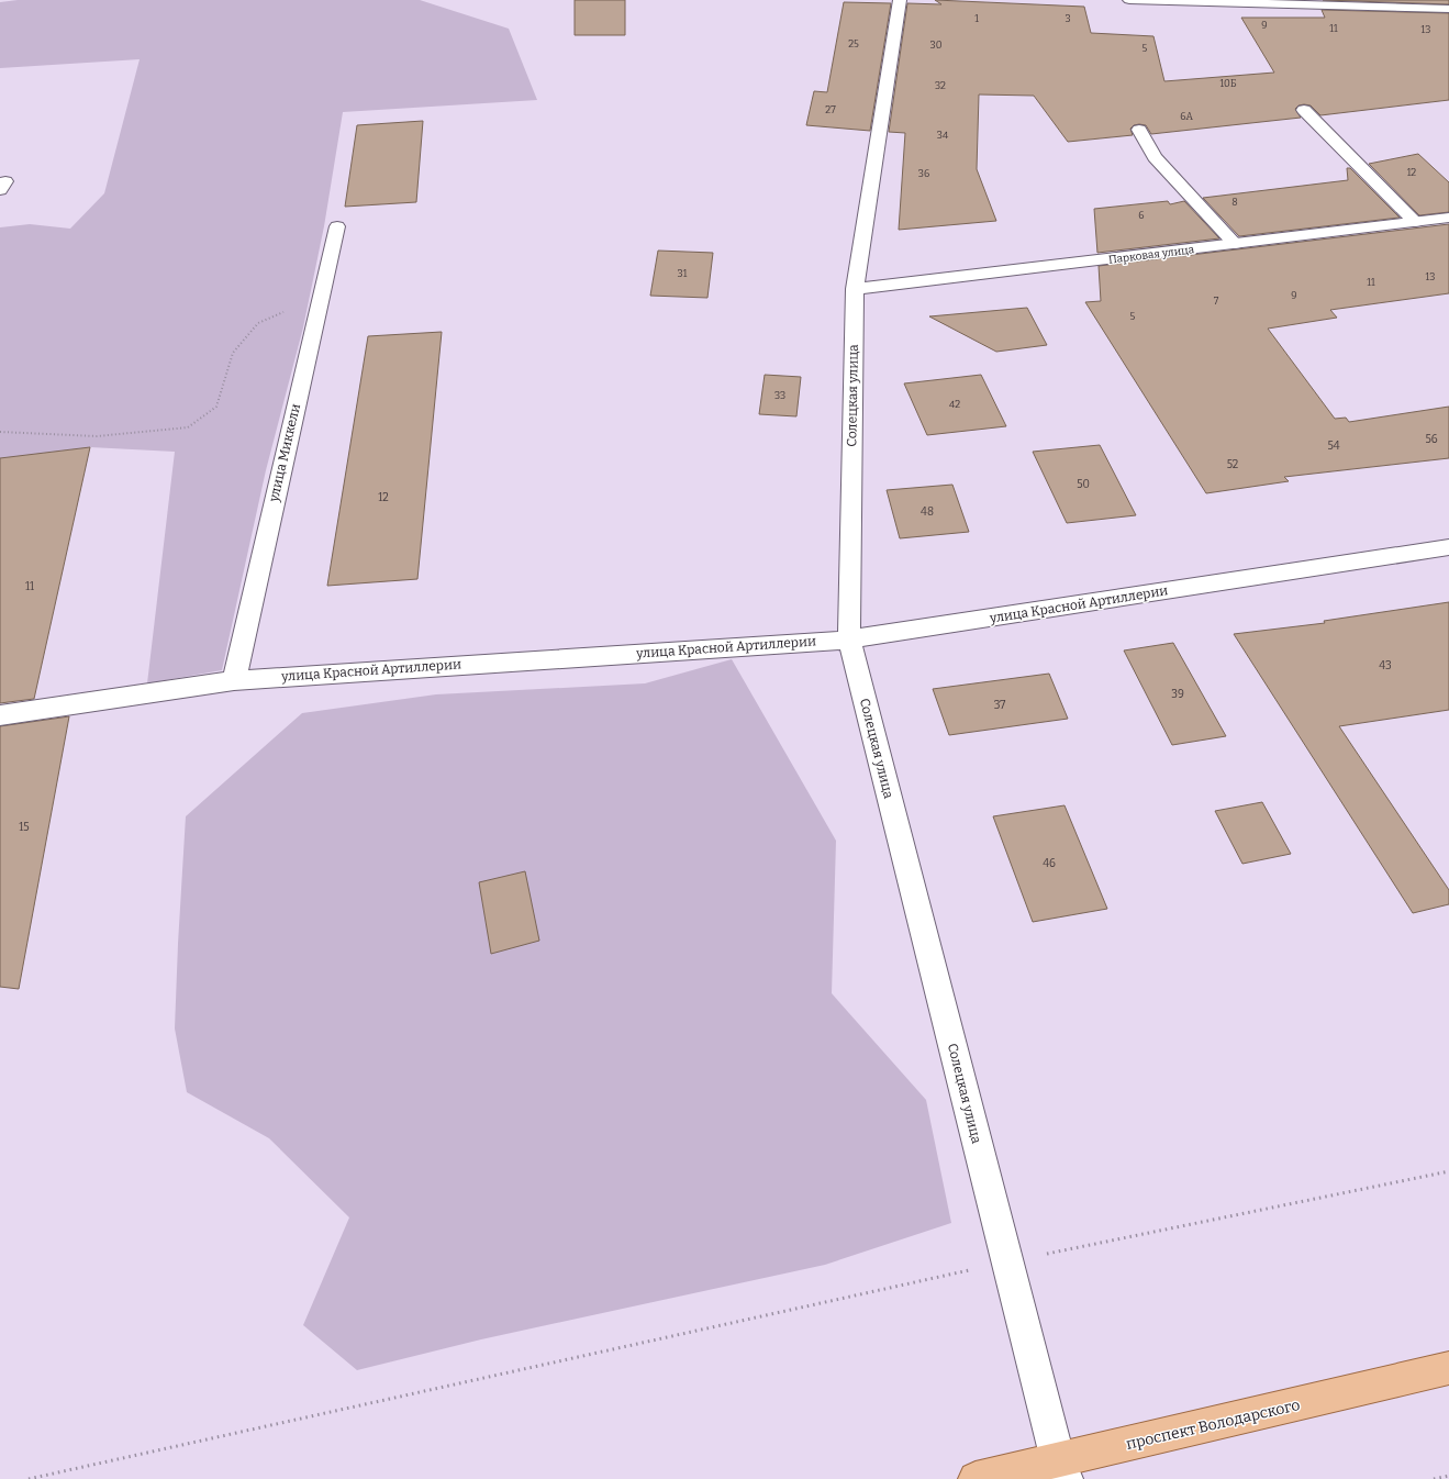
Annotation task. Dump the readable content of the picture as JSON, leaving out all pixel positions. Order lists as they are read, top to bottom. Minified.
{"streets":{"main road":["проспект Володарского"],"street":["Парковая улица","Солецкая улица","улица Миккели","улица Красной Артиллерии"]},"crossings":[["Парковая улица","Солецкая улица"],["Солецкая улица","улица Красной Артиллерии"],["Солецкая улица","проспект Володарского"],["улица Миккели","улица Красной Артиллерии"]],"house_numbers":["1","3","9","11","13","25","30","5","10Б","32","27","6А","34","12","36","8","6","31","13","11","9","7","5","33","42","56","54","52","50","12","48","11","43","39","37","15","46"]}
